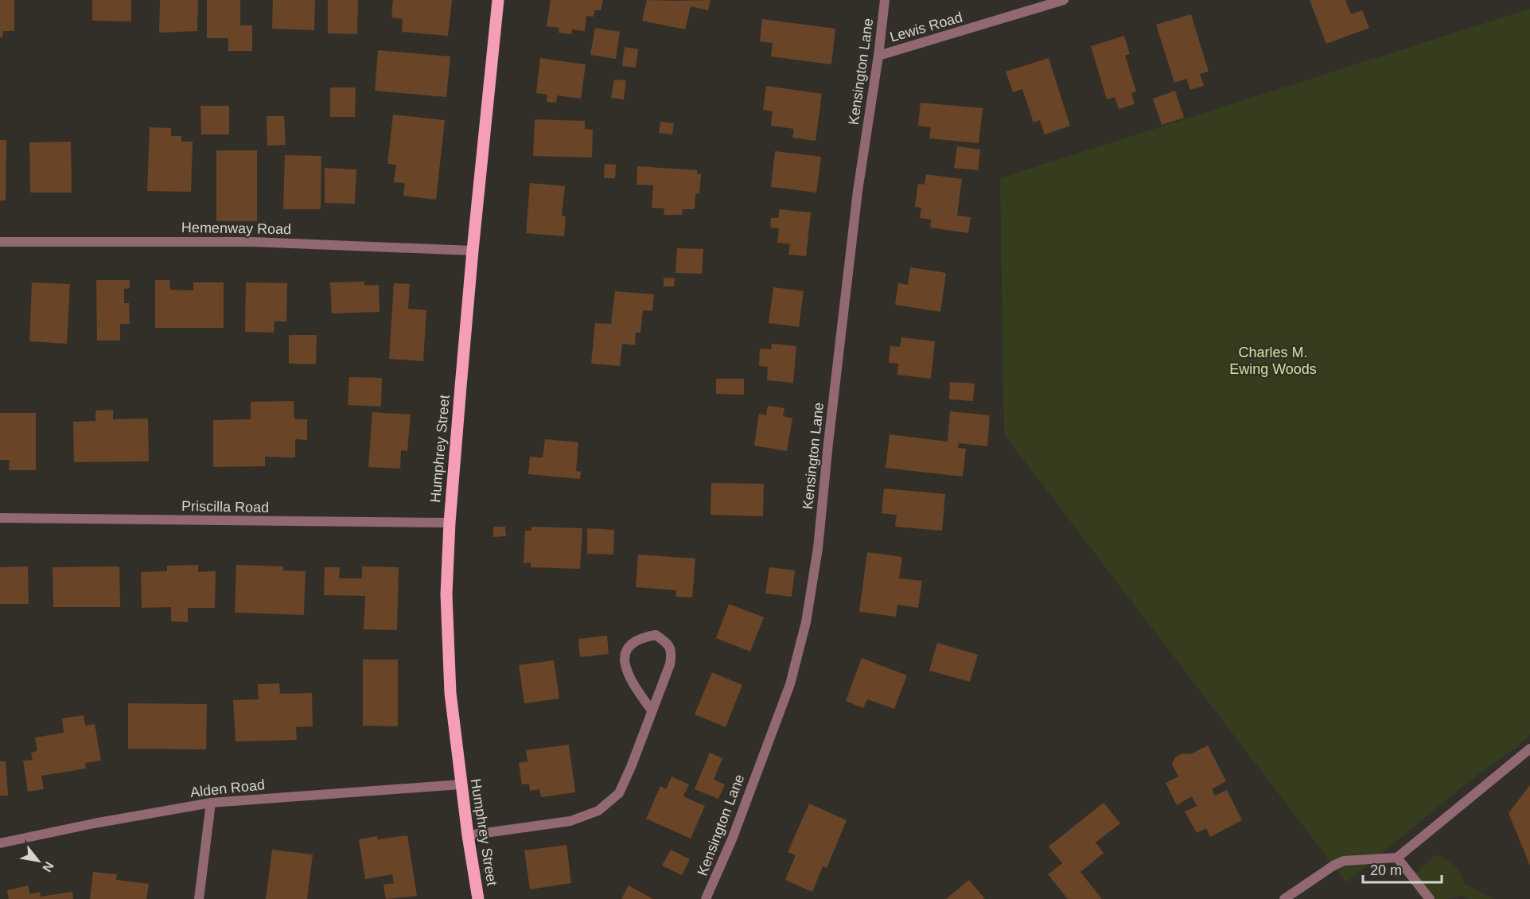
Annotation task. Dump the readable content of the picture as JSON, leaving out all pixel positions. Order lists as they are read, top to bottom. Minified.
{"streets":{"main road":["Humphrey Street"],"street":["Lewis Road","Kensington Lane","Hemenway Road","Priscilla Road","Alden Road"]},"crossings":[["Lewis Road","Kensington Lane"],["Hemenway Road","Humphrey Street"],["Humphrey Street","Priscilla Road"],["Humphrey Street","Alden Road"]],"parks":["Charles M. Ewing Woods"],"scale_bar":"20 m","north":"bottom right"}
